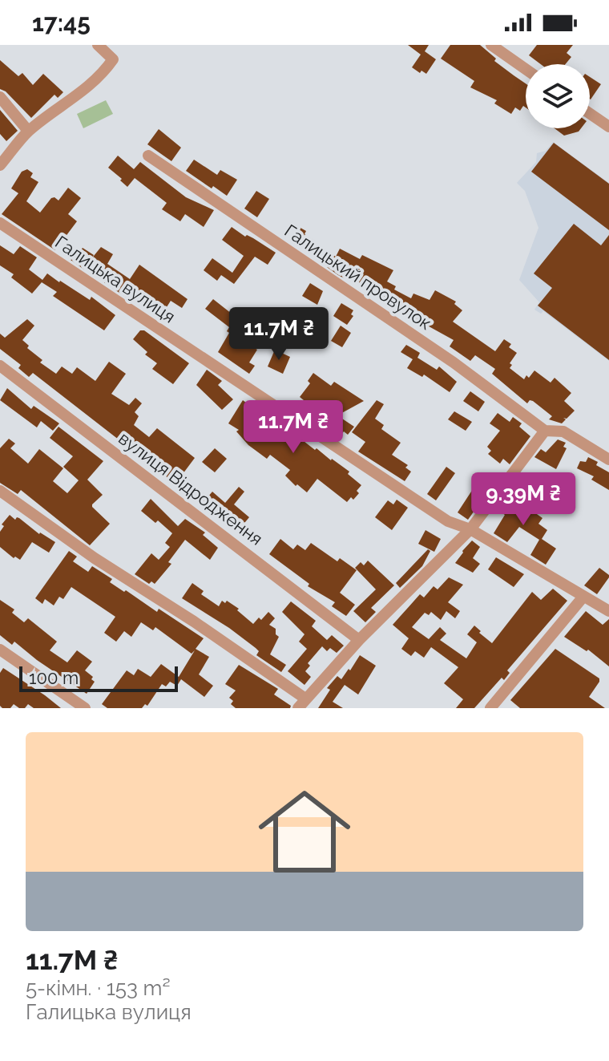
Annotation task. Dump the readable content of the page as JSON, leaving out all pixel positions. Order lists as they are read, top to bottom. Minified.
{"streets":{"street":["Галицький провулок","Галицька вулиця","вулиця Відродження"]},"scale_bar":"100 m","page":{"status":"17:45","price":["11.7M ₴","11.7M ₴","9.39M ₴"],"scale":"100 m","list":[{"name":"11.7M ₴","note":"5-кімн. · 153 m² · Галицька вулиця"}]}}
